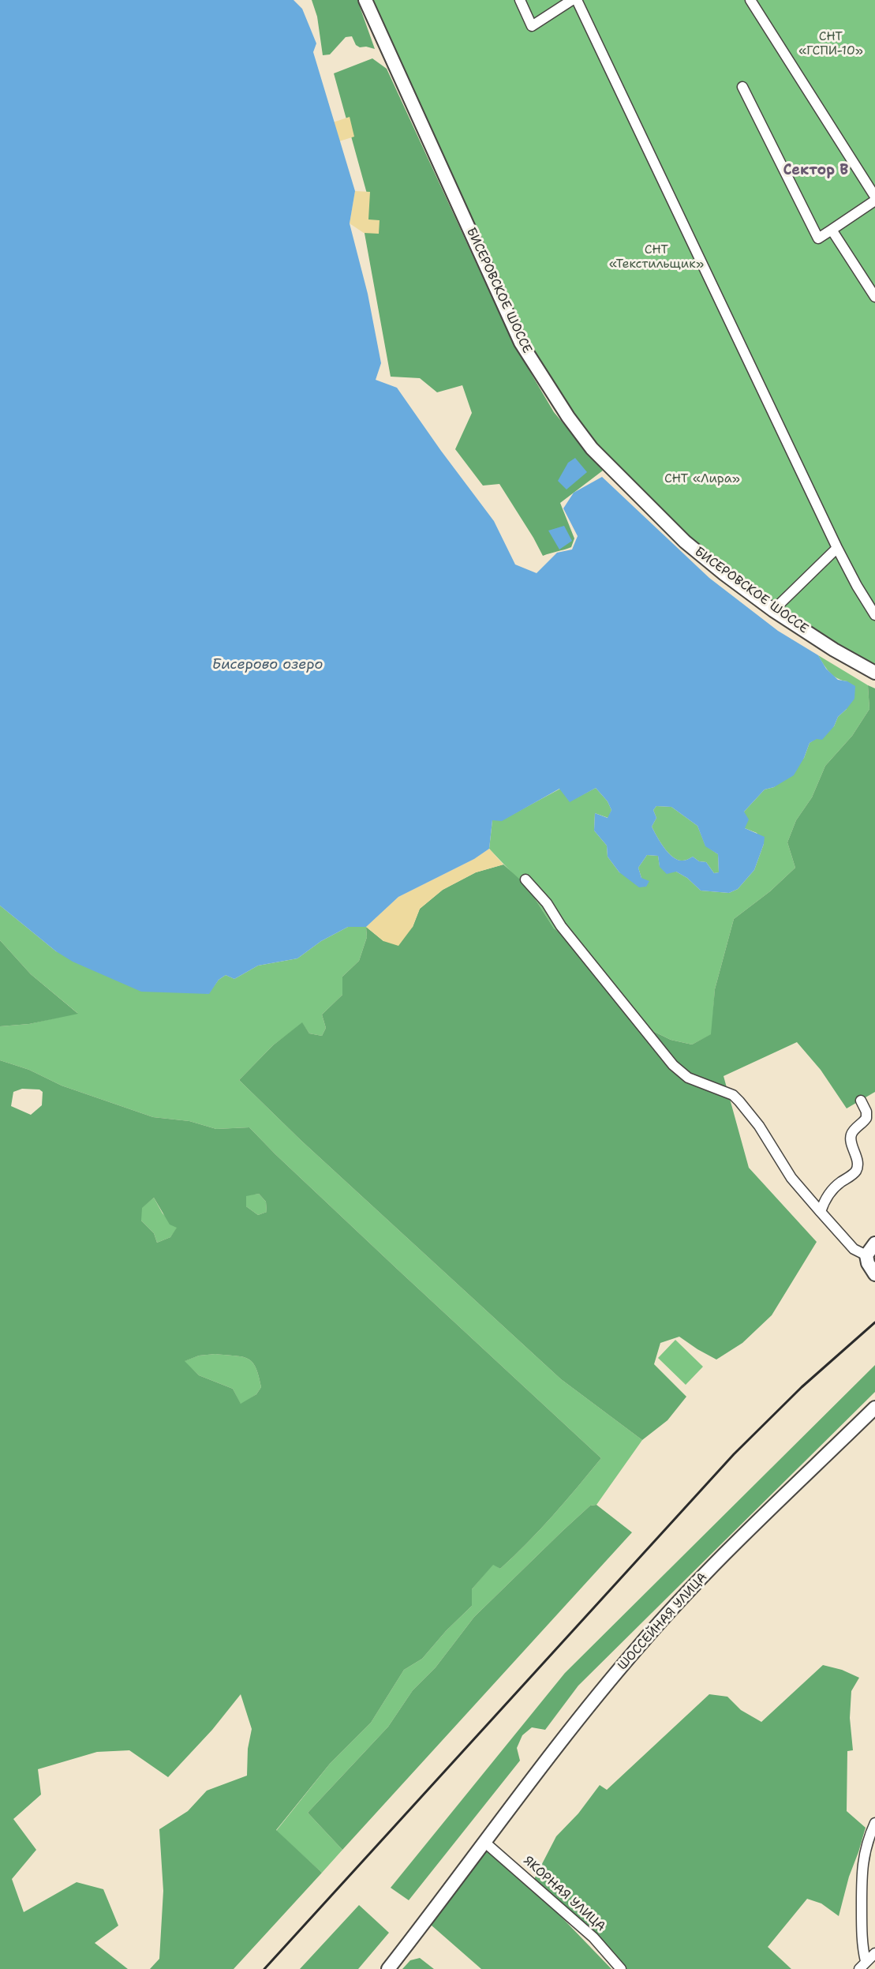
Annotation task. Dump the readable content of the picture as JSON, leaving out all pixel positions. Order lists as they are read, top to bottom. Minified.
{"streets":{"main road":["БИСЕРОВСКОЕ ШОССЕ","ШОССЕЙНАЯ УЛИЦА"],"street":["ЯКОРНАЯ УЛИЦА"]},"crossings":[["ШОССЕЙНАЯ УЛИЦА","ЯКОРНАЯ УЛИЦА"]],"districts":["Сектор В"],"water":["Бисерово озеро"],"parks":["СНТ «ГСПИ-10»","СНТ «Текстильщик»","СНТ «Лира»"]}
